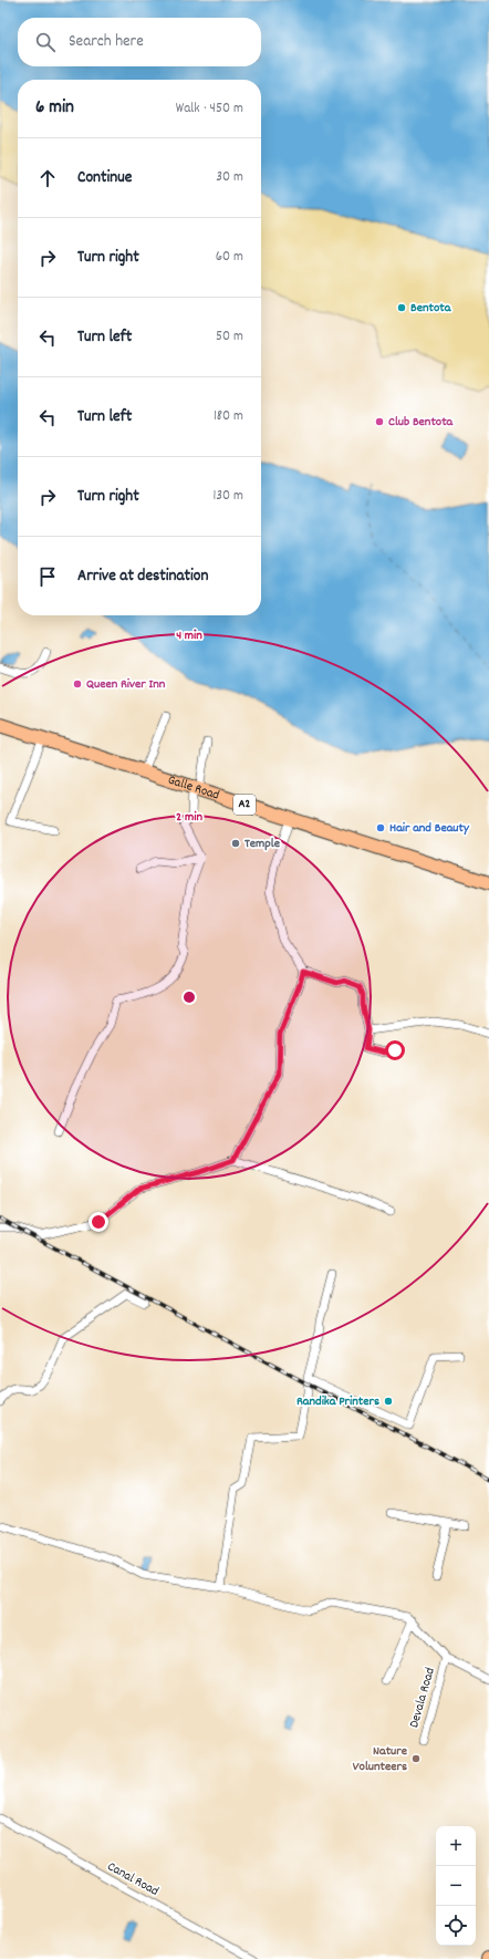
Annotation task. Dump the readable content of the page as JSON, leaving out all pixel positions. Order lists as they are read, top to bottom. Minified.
{"streets":{"highway":["Galle Road","A2"],"street":["Devala Road","Canal Road"]},"places":["Bentota","Club Bentota","Queen River Inn","Hair and Beauty","Temple","Randika Printers","Nature Volunteers"],"page":{"search":"Search here","heading":["6 min","Walk · 450 m"],"list":[["Continue","30 m"],["Turn right","60 m"],["Turn left","50 m"],["Turn left","180 m"],["Turn right","130 m"],"Arrive at destination"],"map_buttons":["+","−"]},"rings":["4 min","2 min"]}
